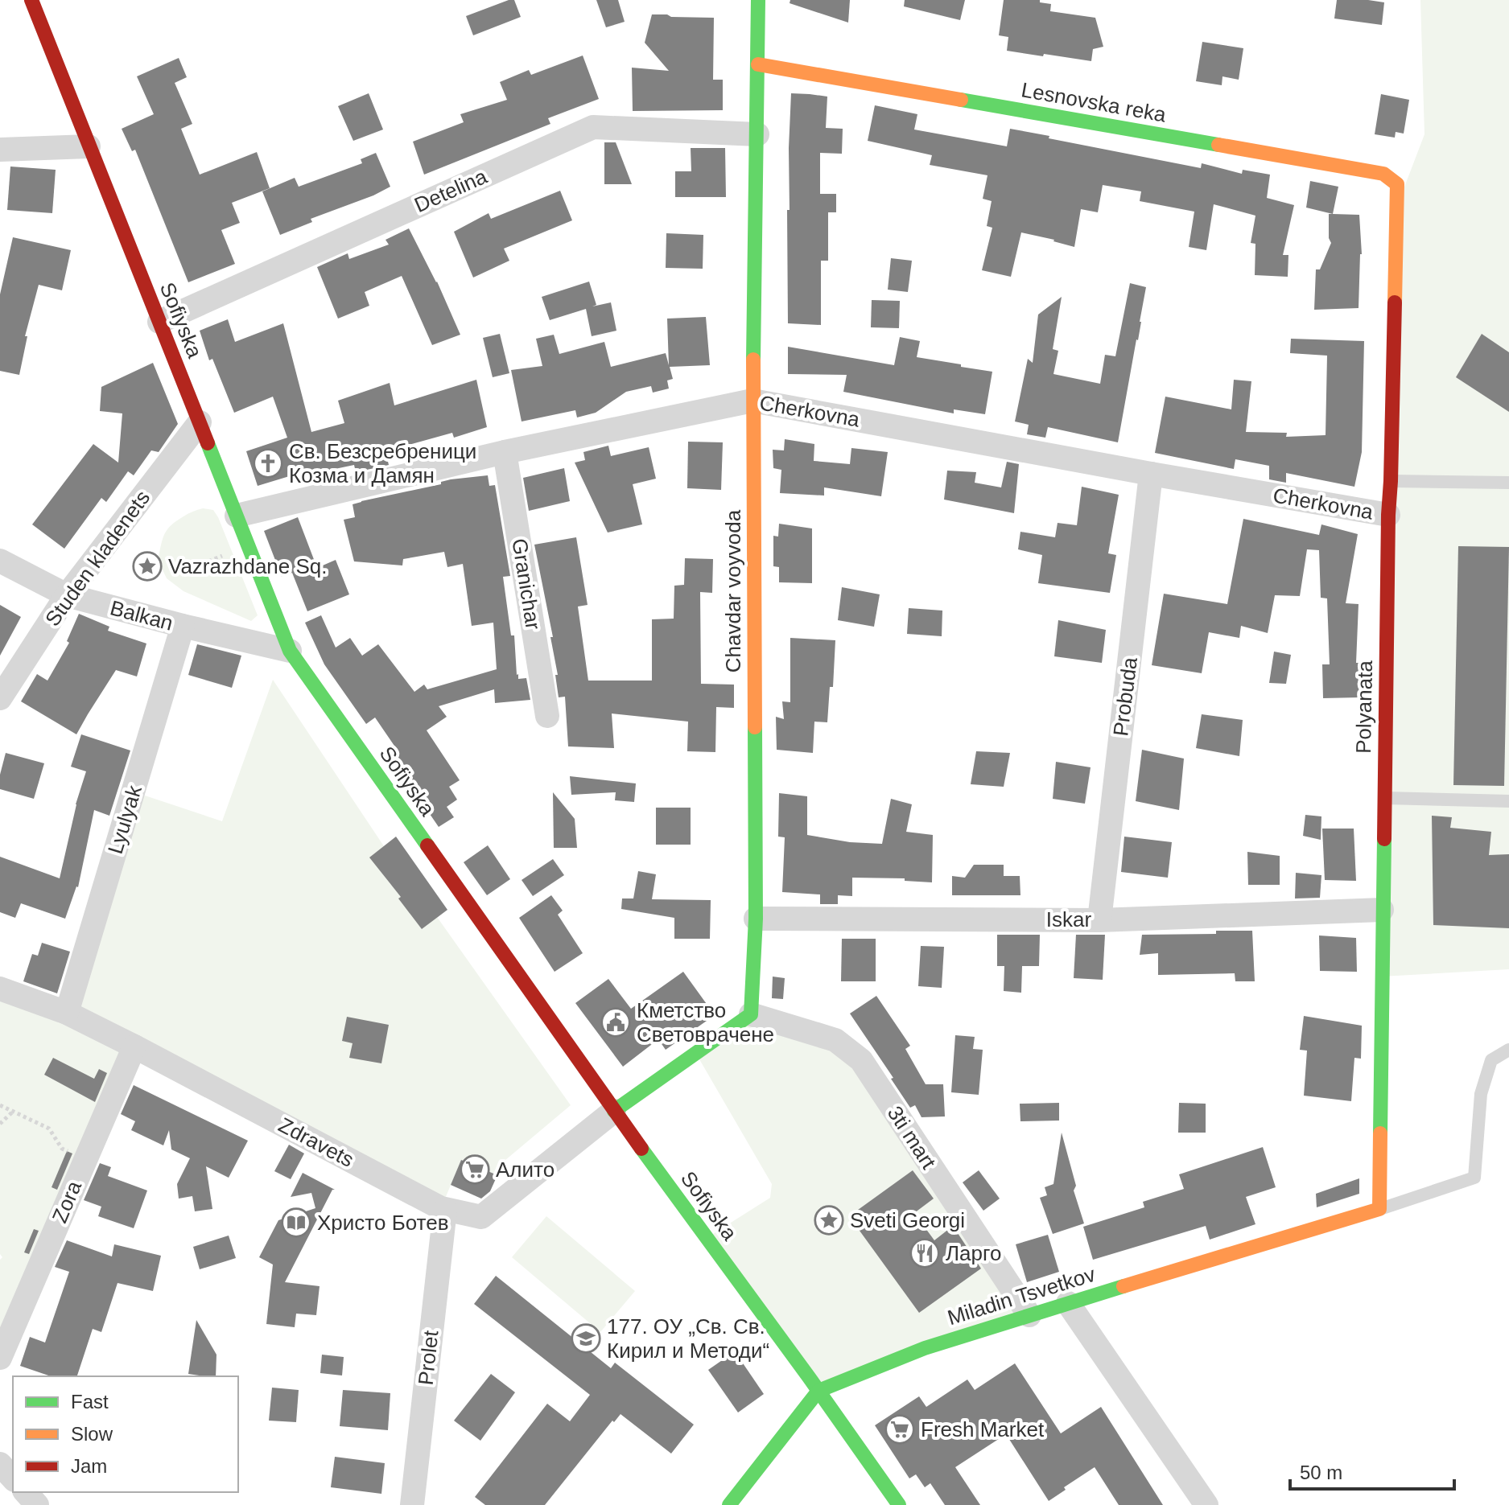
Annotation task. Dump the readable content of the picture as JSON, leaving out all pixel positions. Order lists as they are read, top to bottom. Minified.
{"streets":{"street":["Lesnovska reka","Detelina","Sofiyska","Cherkovna","Studen kladenets","Granichar","Chavdar voyvoda","Balkan","Probuda","Polyanata","Lyulyak","Iskar","3ti mart","Zdravets","Zora","Miladin Tsvetkov","Prolet"]},"crossings":[["Lesnovska reka","Chavdar voyvoda"],["Lesnovska reka","Polyanata"],["Detelina","Sofiyska"],["Detelina","Chavdar voyvoda"],["Sofiyska","Cherkovna"],["Sofiyska","Studen kladenets"],["Sofiyska","Balkan"],["Sofiyska","Zdravets"],["Sofiyska","Miladin Tsvetkov"],["Cherkovna","Granichar"],["Cherkovna","Chavdar voyvoda"],["Cherkovna","Probuda"],["Cherkovna","Polyanata"],["Studen kladenets","Balkan"],["Chavdar voyvoda","Iskar"],["Chavdar voyvoda","3ti mart"],["Balkan","Lyulyak"],["Probuda","Iskar"],["Polyanata","Iskar"],["Polyanata","Miladin Tsvetkov"],["Lyulyak","Zdravets"],["3ti mart","Miladin Tsvetkov"],["Zdravets","Zora"],["Zdravets","Prolet"]],"places":{"church":["Св. Безсребреници Козма и Дамян"],"place":["Vazrazhdane Sq.","Sveti Georgi"],"public building":["Кметство Световрачене"],"supermarket":["Алито","Fresh Market"],"library":["Христо Ботев"],"restaurant":["Ларго"],"school or university":["177. ОУ „Св. Св. Кирил и Методи“"]},"legend":["Fast","Slow","Jam"],"scale_bar":"50 m"}
